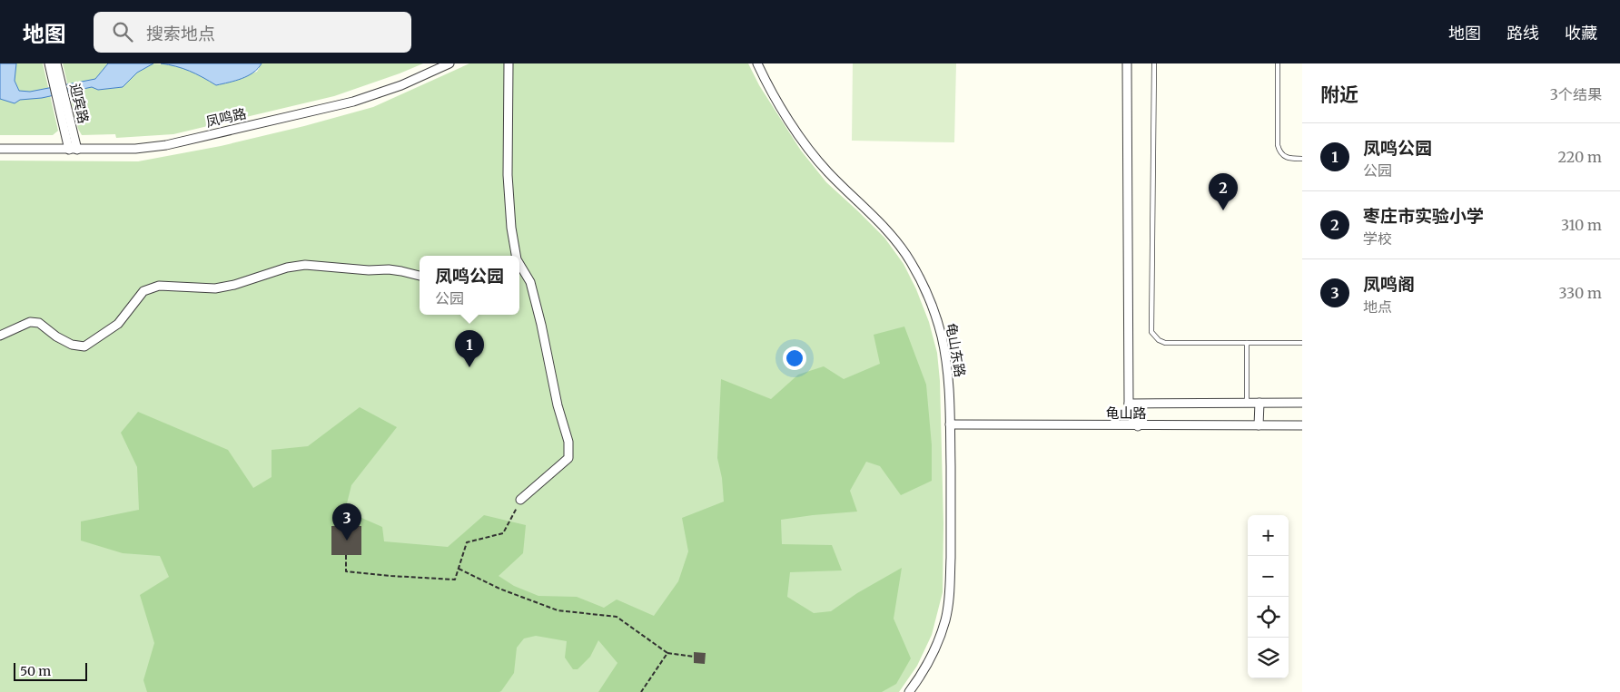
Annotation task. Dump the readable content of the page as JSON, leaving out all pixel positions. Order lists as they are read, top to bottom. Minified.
{"streets":{"street":["迎宾路","凤鸣路","龟山东路","龟山路"]},"crossings":[["迎宾路","凤鸣路"],["龟山东路","龟山路"]],"scale_bar":"50 m","page":{"header":"地图","search":"搜索地点","nav":["地图","路线","收藏"],"heading":["附近","3个结果"],"list":[{"mark":"1","name":"凤鸣公园","note":"公园","value":"220 m"},{"mark":"2","name":"枣庄市实验小学","note":"学校","value":"310 m"},{"mark":"3","name":"凤鸣阁","note":"地点","value":"330 m"}],"pins":["2","1","3"],"popup":["凤鸣公园","公园"],"map_buttons":["+","−"],"scale":"50 m"}}
